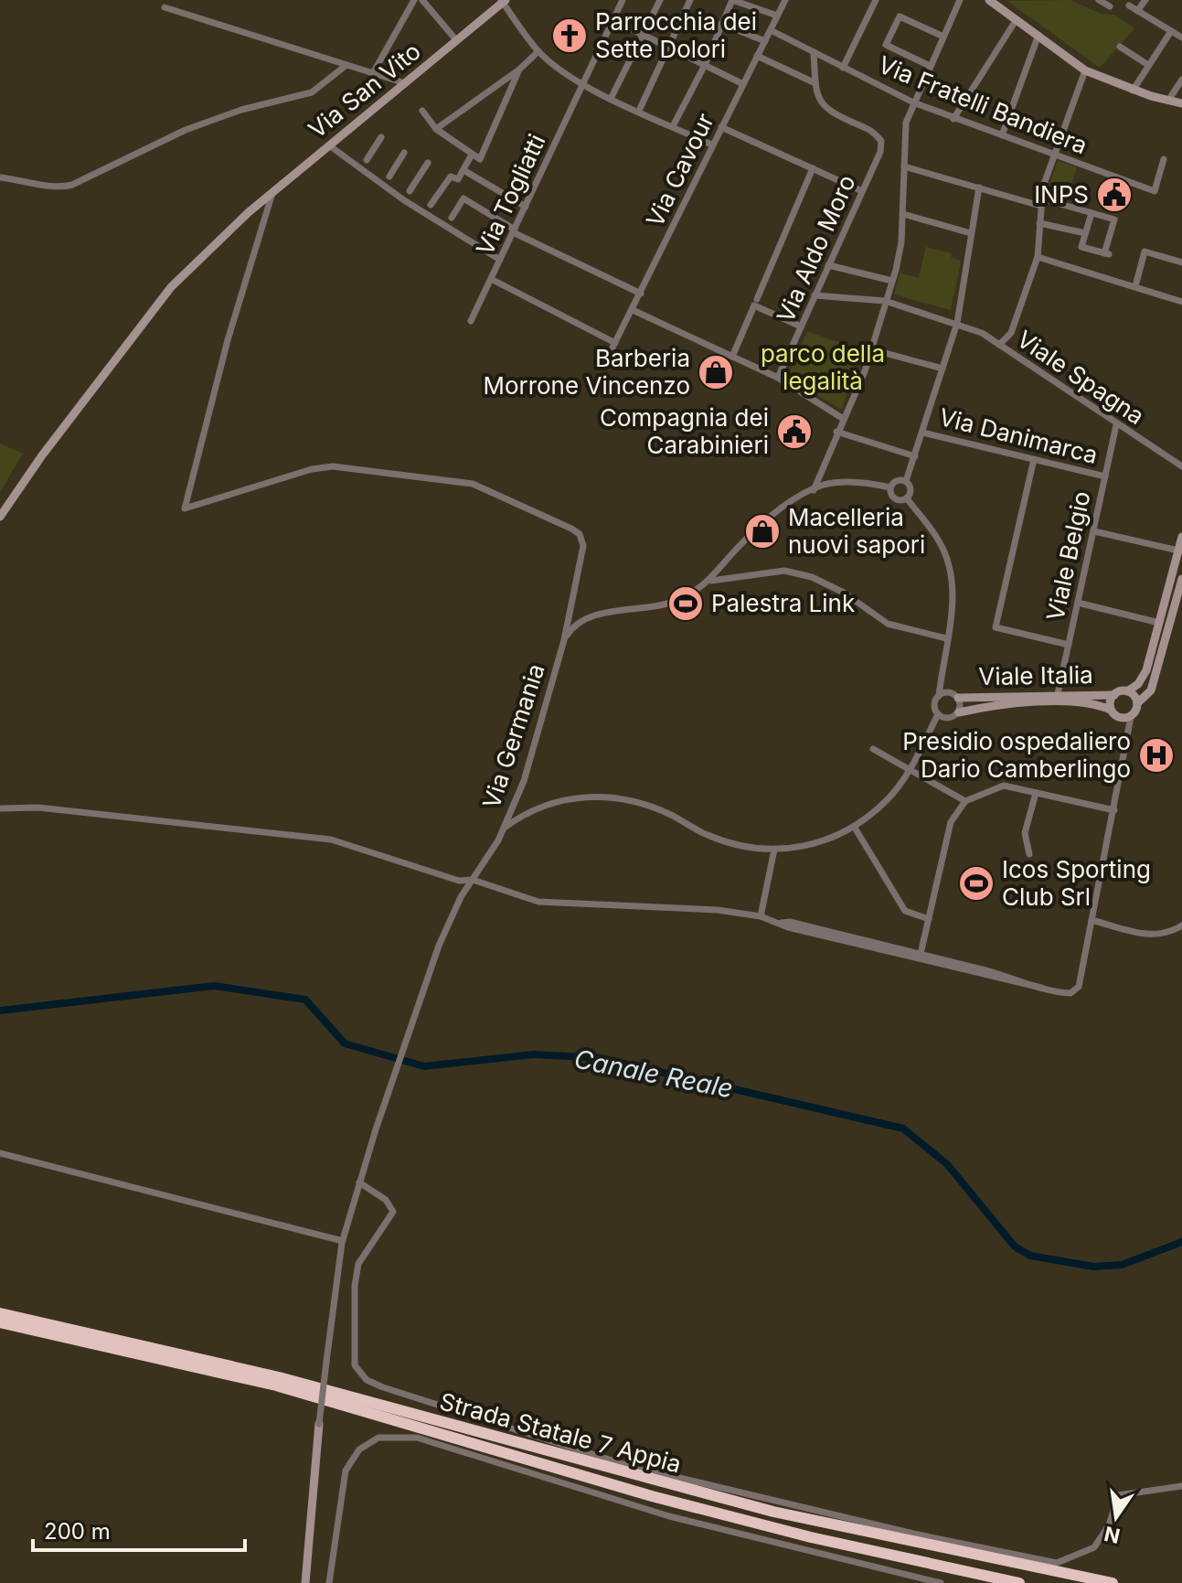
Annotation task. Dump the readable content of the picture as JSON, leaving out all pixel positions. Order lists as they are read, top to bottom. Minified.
{"streets":{"highway":["Strada Statale 7 Appia"],"street":["Via San Vito","Via Fratelli Bandiera","Via Cavour","Via Togliatti","Via Aldo Moro","Viale Spagna","Via Danimarca","Viale Belgio","Viale Italia","Via Germania"]},"crossings":[["Via San Vito","Via Germania"],["Via Fratelli Bandiera","Via Cavour"],["Via Fratelli Bandiera","Via Aldo Moro"],["Via Aldo Moro","Viale Spagna"],["Viale Spagna","Viale Belgio"],["Via Danimarca","Viale Belgio"],["Viale Belgio","Viale Italia"]],"water":["Canale Reale"],"parks":["parco della legalità"],"places":{"church":["Parrocchia dei Sette Dolori"],"public building":["INPS","Compagnia dei Carabinieri"],"shop":["Barberia Morrone Vincenzo","Macelleria nuovi sapori"],"sports":["Palestra Link","Icos Sporting Club Srl"],"hospital":["Presidio ospedaliero Dario Camberlingo"]},"scale_bar":"200 m","north":"bottom"}
